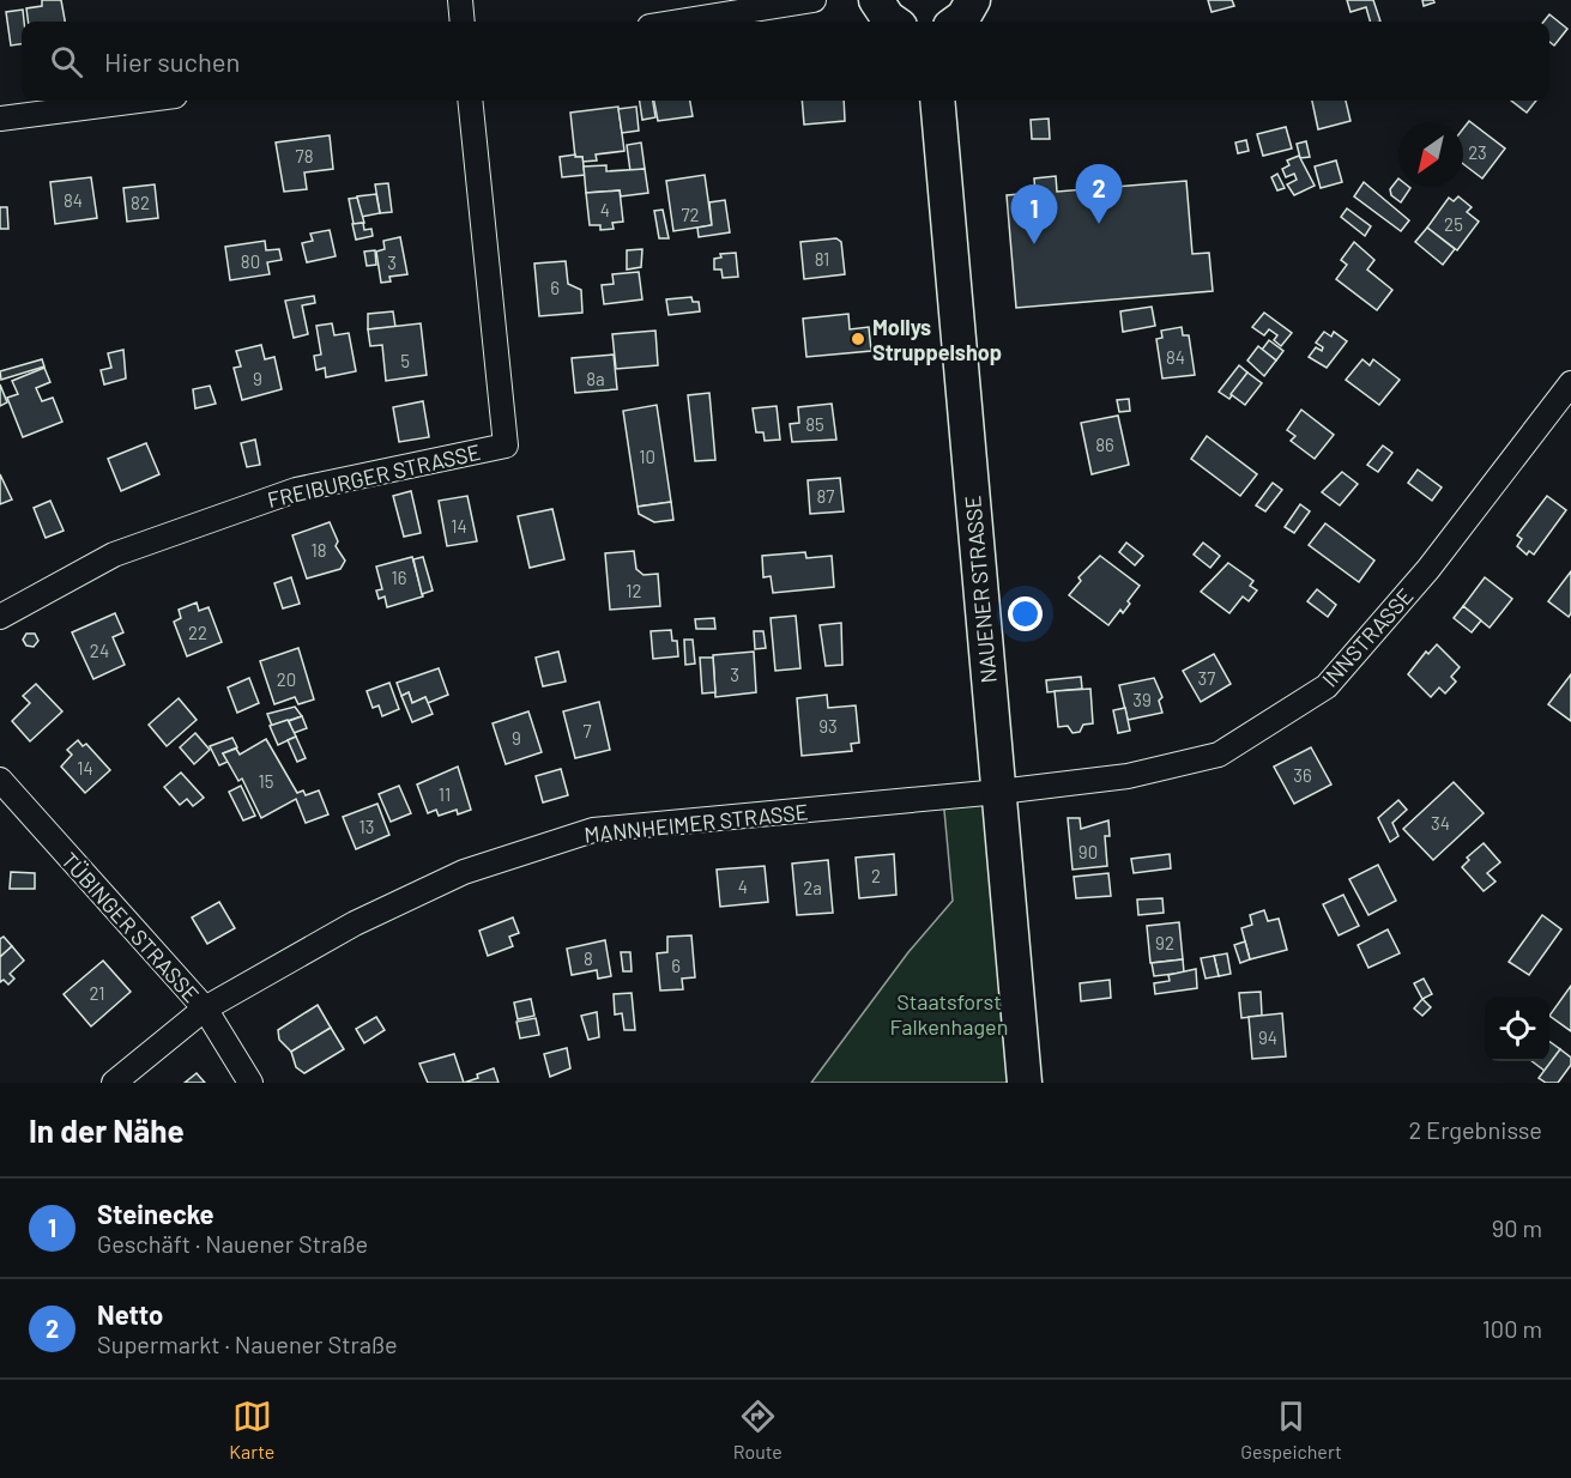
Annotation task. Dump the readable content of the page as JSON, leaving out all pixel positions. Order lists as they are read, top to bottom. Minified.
{"streets":{"main road":["NAUENER STRASSE"],"street":["FREIBURGER STRASSE","INNSTRASSE","MANNHEIMER STRASSE","TÜBINGER STRASSE"]},"crossings":[["NAUENER STRASSE","INNSTRASSE"],["NAUENER STRASSE","MANNHEIMER STRASSE"],["INNSTRASSE","MANNHEIMER STRASSE"],["MANNHEIMER STRASSE","TÜBINGER STRASSE"]],"parks":["Staatsforst Falkenhagen"],"places":["Mollys Struppelshop"],"house_numbers":["23","78","84","82","4","72","25","81","80","3","6","84","5","9","8a","85","86","10","87","14","18","16","12","22","24","3","37","20","39","93","7","9","14","36","15","11","34","13","90","2","4","2a","92","8","6","21","94"],"north":"bottom left","page":{"search":"Hier suchen","pins":["2","1"],"heading":["In der Nähe","2 Ergebnisse"],"list":[{"mark":"1","name":"Steinecke","note":"Geschäft · Nauener Straße","value":"90 m"},{"mark":"2","name":"Netto","note":"Supermarkt · Nauener Straße","value":"100 m"}],"nav":["Karte","Route","Gespeichert"]}}
